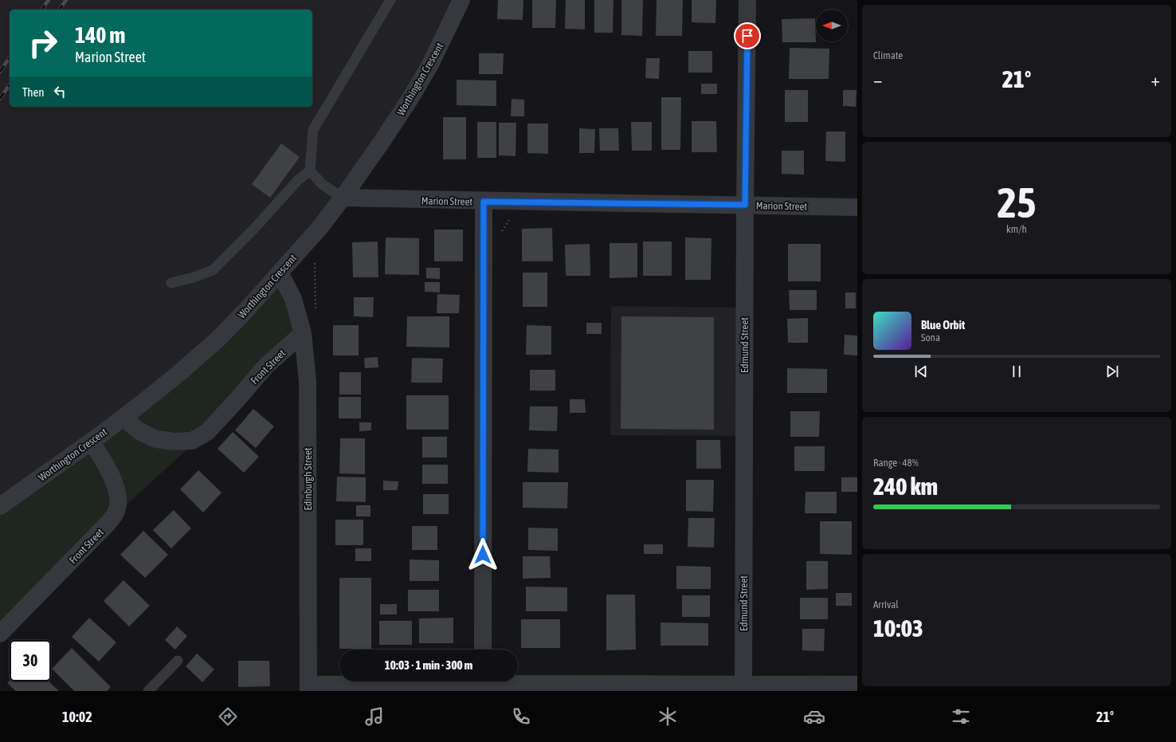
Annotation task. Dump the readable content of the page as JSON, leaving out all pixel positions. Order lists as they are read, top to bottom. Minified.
{"streets":{"street":["Worthington Crescent","Marion Street","Edmund Street","Front Street","Edinburgh Street"]},"crossings":[["Worthington Crescent","Marion Street"],["Worthington Crescent","Front Street"],["Worthington Crescent","Edinburgh Street"],["Marion Street","Edmund Street"],["Front Street","Edinburgh Street"]],"north":"left","page":{"tile":["Climate",["25","km/h"],["Range · 48%","240 km"],["Arrival","10:03"]],"turn":["140 m","Marion Street"],"heat":["−","21°","+"],"then":"Then","song":["Blue Orbit","Sona"],"limit":"30","trip":"10:03 · 1 min · 300 m","tabs":["10:02","21°"]}}
